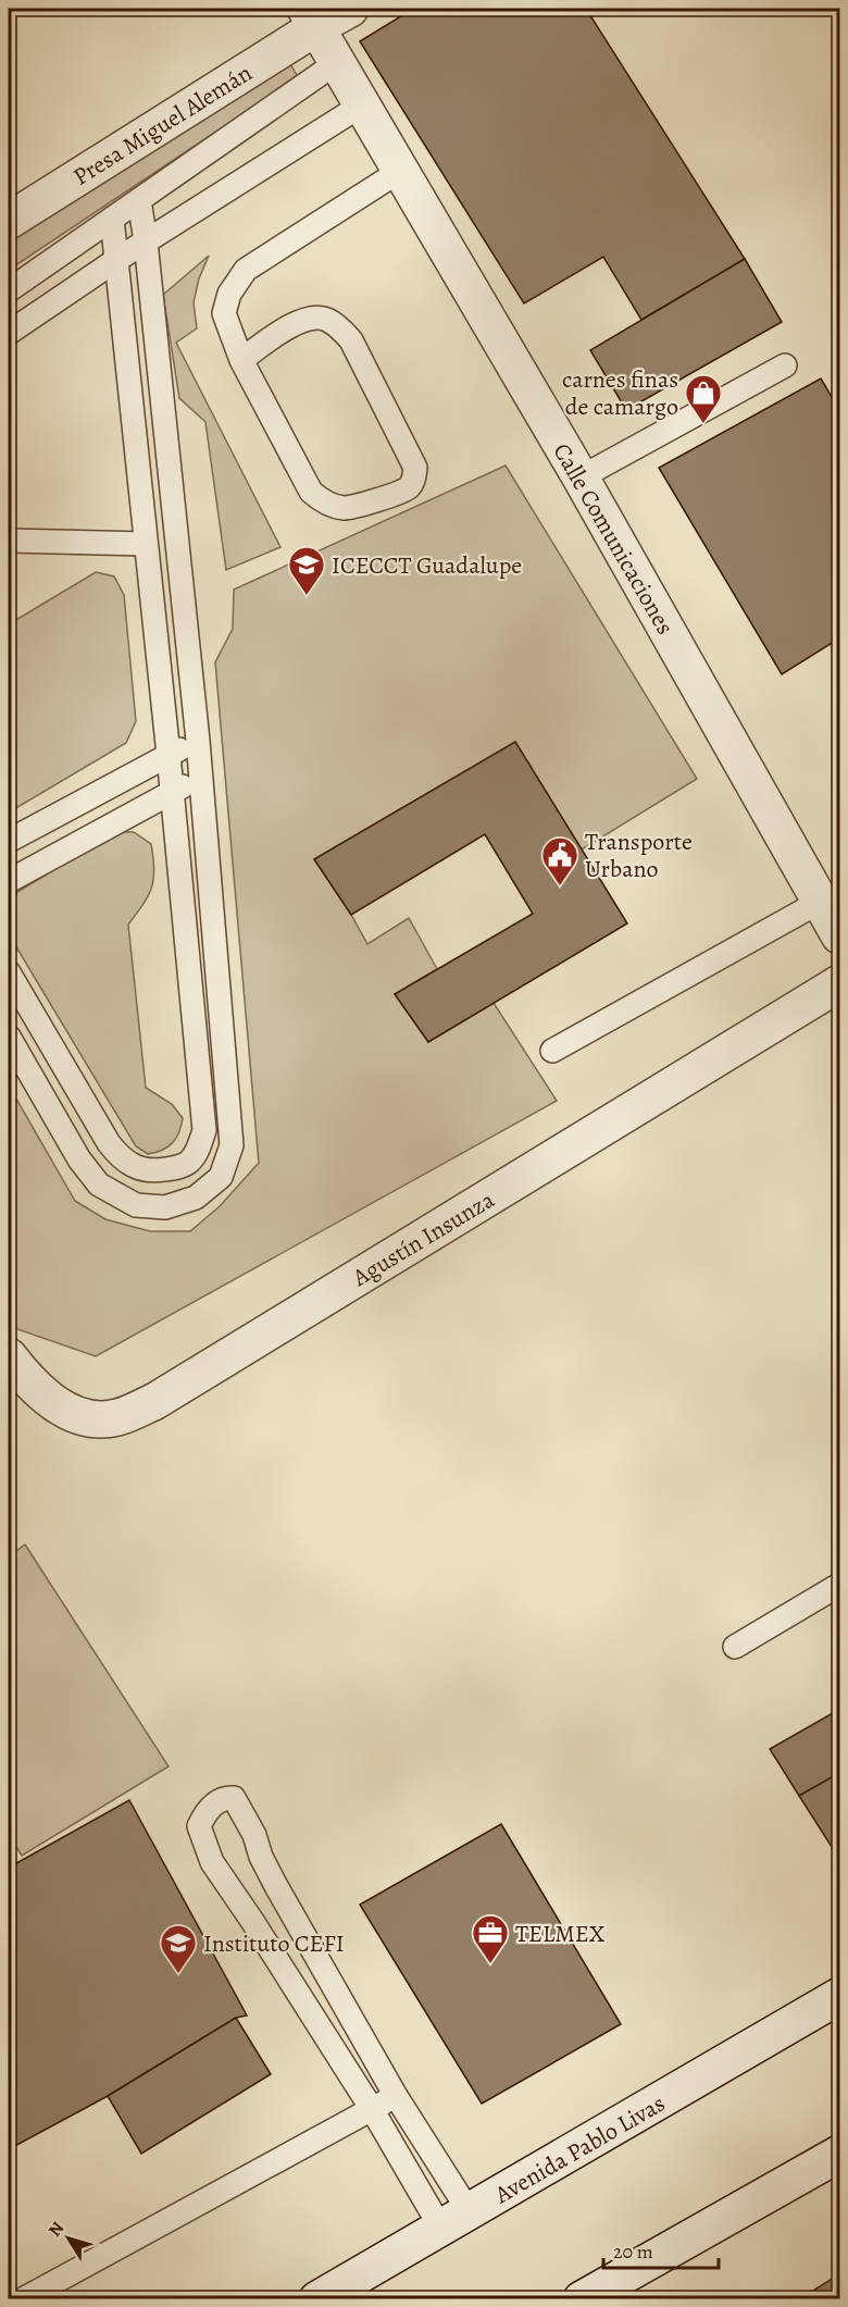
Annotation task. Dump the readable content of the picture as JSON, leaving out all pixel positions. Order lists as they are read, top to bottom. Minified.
{"streets":{"street":["Presa Miguel Alemán","Calle Comunicaciones","Agustín Insunza","Avenida Pablo Livas"]},"crossings":[["Presa Miguel Alemán","Calle Comunicaciones"]],"places":{"shop":["carnes finas de camargo"],"school or university":["ICECCT Guadalupe","Instituto CEFI"],"public building":["Transporte Urbano"],"office":["TELMEX"]},"scale_bar":"20 m","north":"top left"}
